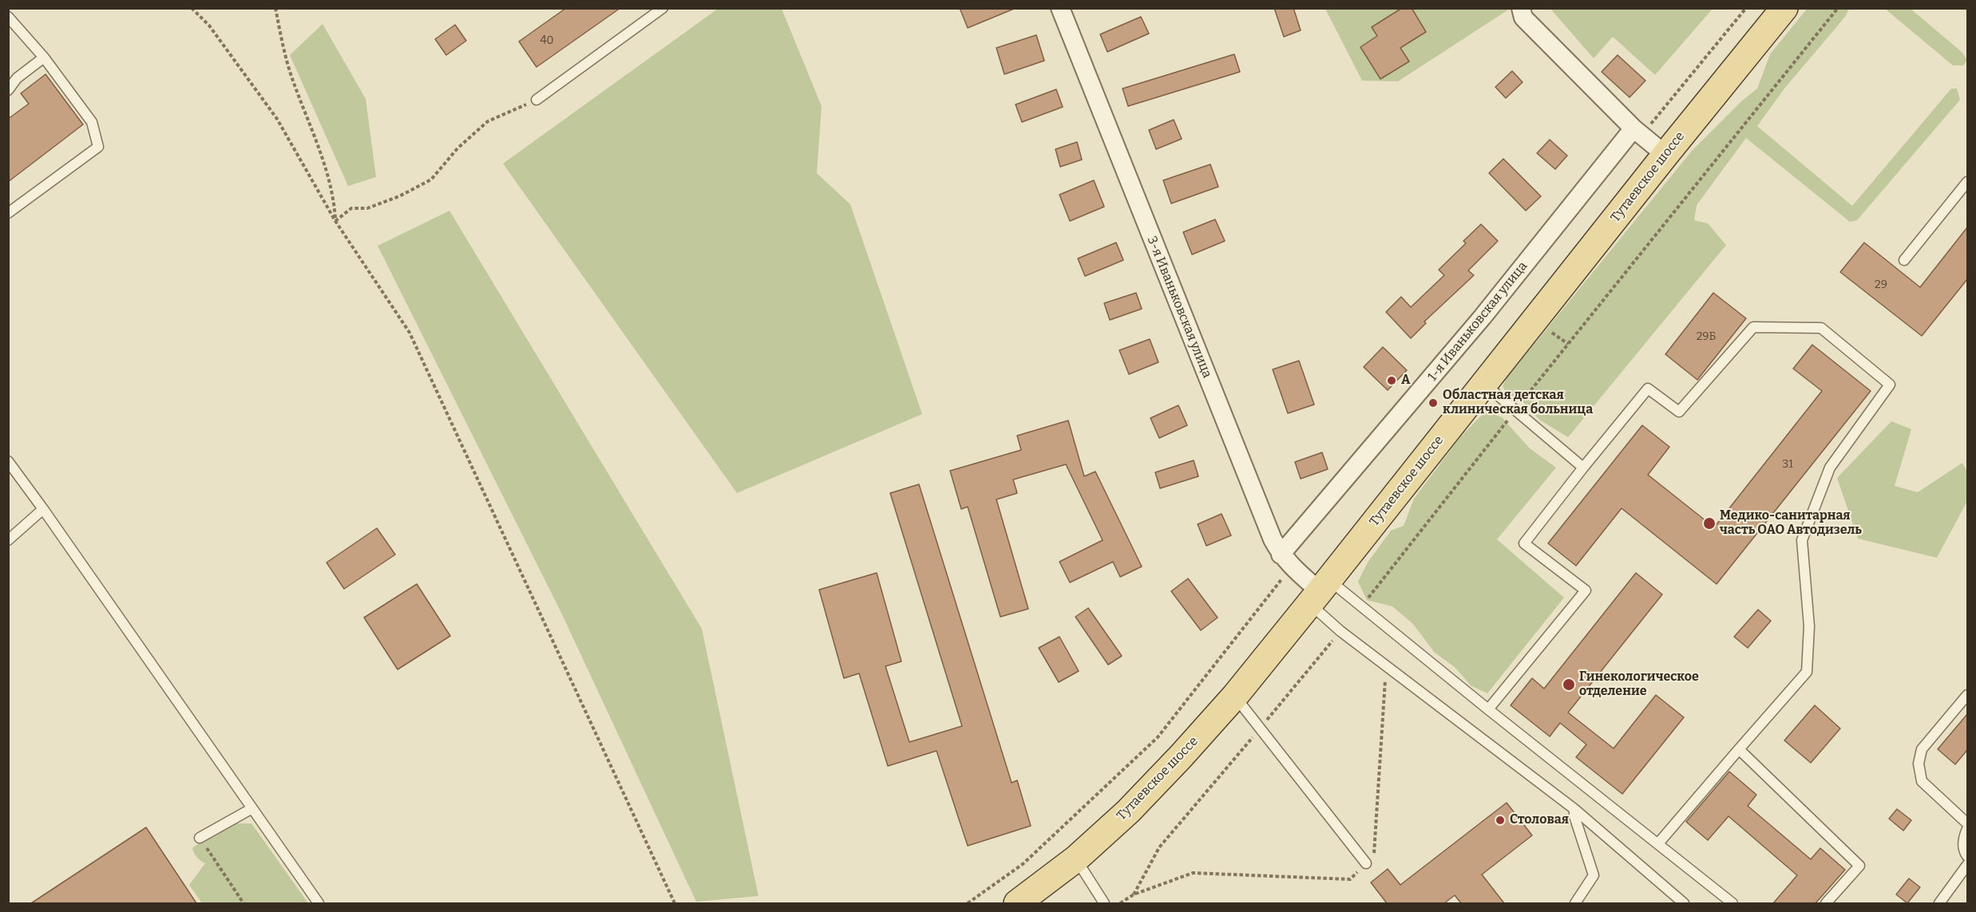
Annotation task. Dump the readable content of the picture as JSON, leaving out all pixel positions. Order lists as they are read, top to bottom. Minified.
{"streets":{"main road":["Тутаевское шоссе"],"street":["3-я Иваньковская улица","1-я Иваньковская улица"]},"crossings":[["Тутаевское шоссе","3-я Иваньковская улица"],["3-я Иваньковская улица","1-я Иваньковская улица"]],"places":["А","Областная детская клиническая больница","Медико-санитарная часть ОАО Автодизель","Гинекологическое отделение","Столовая"],"house_numbers":["40","29","29Б","31"]}
